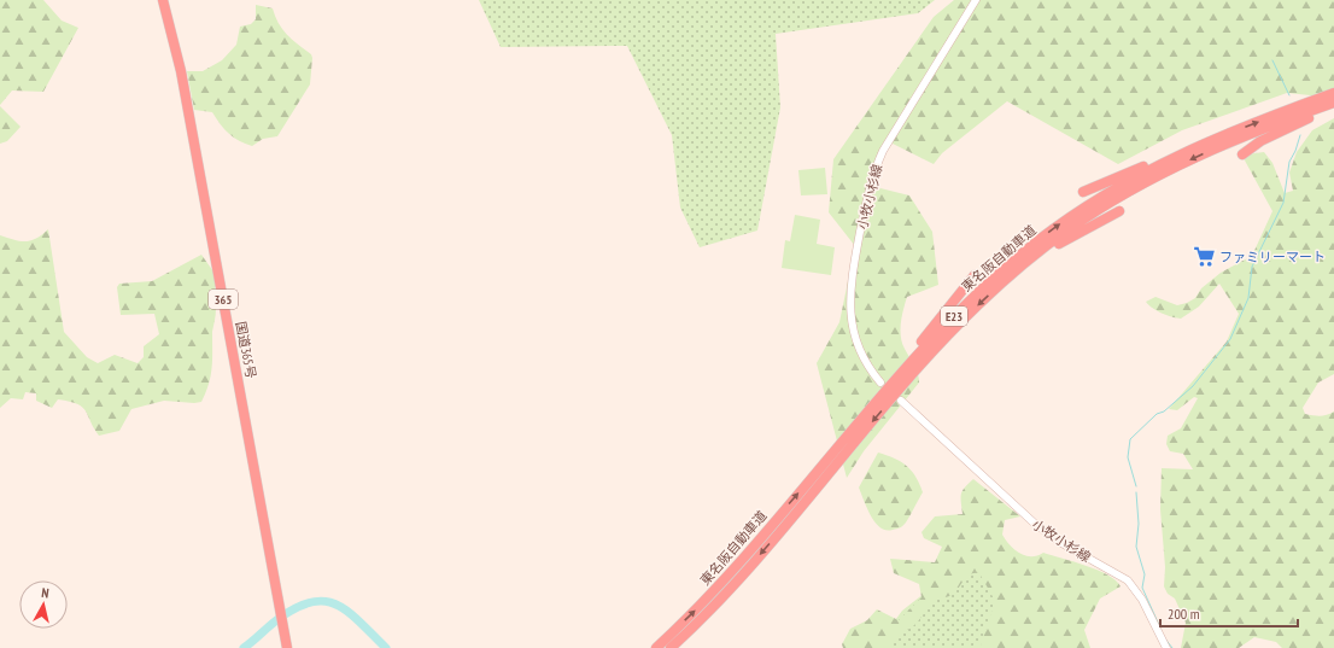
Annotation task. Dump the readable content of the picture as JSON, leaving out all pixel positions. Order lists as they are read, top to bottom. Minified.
{"streets":{"highway":["東名阪自動車道","365","E23","国道365号"],"main road":["小牧小杉線"]},"places":{"supermarket":["ファミリーマート"]},"scale_bar":"200 m","north":"top"}
